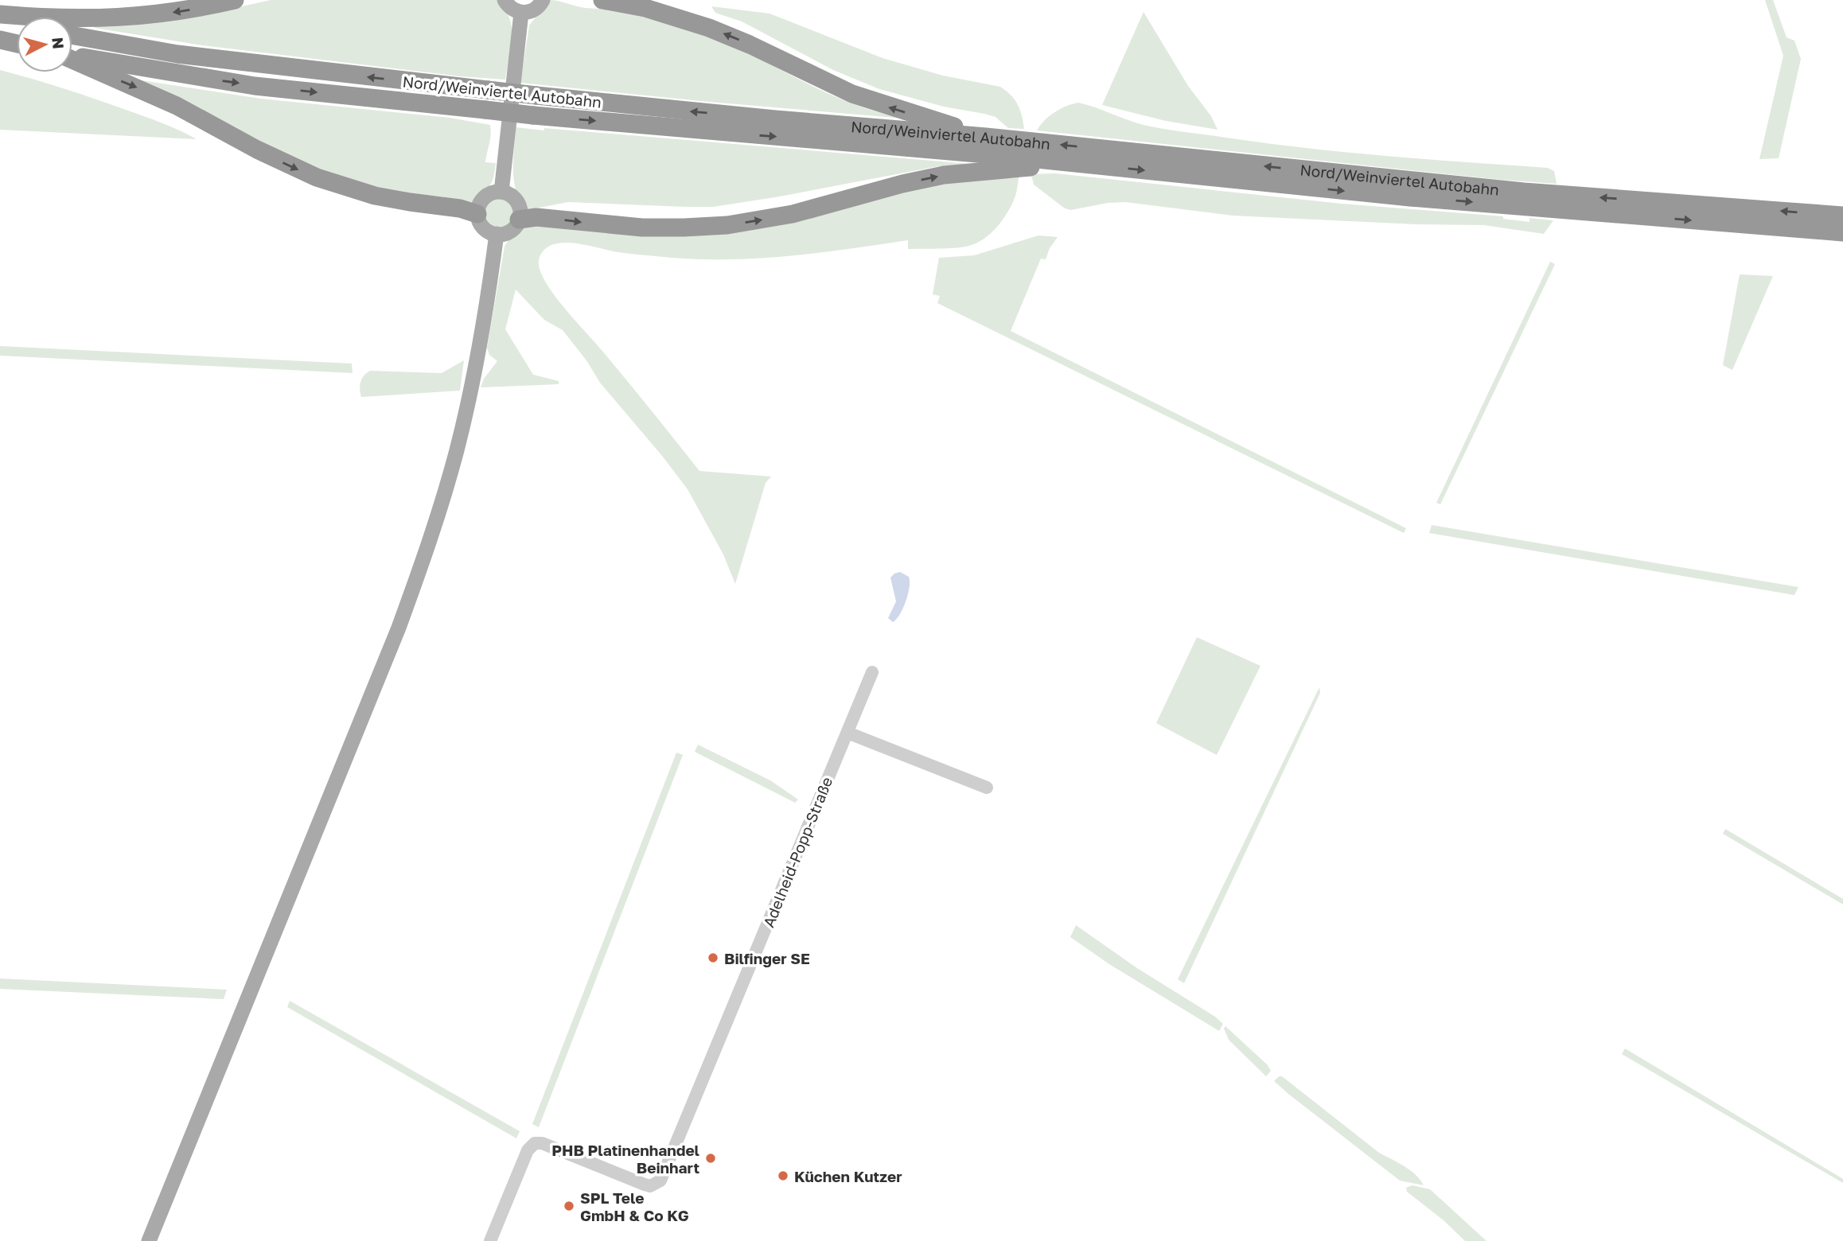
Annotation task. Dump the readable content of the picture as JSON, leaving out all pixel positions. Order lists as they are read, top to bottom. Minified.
{"streets":{"highway":["Nord/Weinviertel Autobahn"],"street":["Adelheid-Popp-Straße"]},"places":["Bilfinger SE","PHB Platinenhandel Beinhart","Küchen Kutzer","SPL Tele GmbH & Co KG"],"north":"right"}
